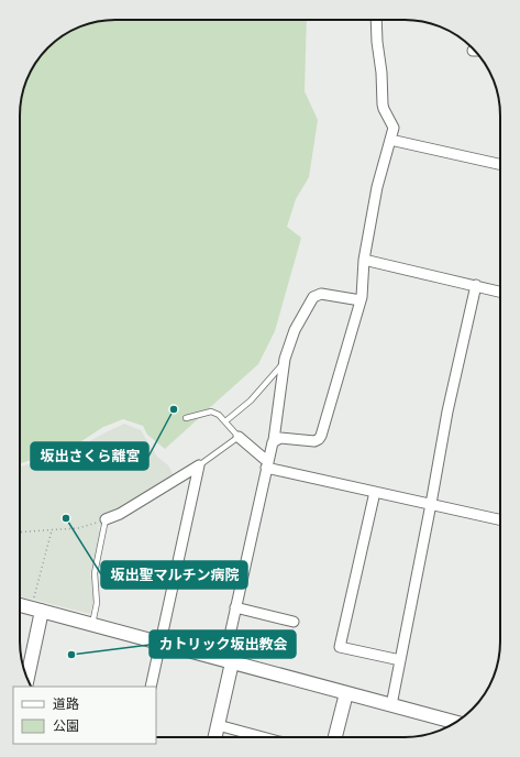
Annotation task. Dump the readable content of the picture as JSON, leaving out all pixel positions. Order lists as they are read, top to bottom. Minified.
{"places":["坂出さくら離宮","坂出聖マルチン病院","カトリック坂出教会"],"legend":["道路","公園"]}
